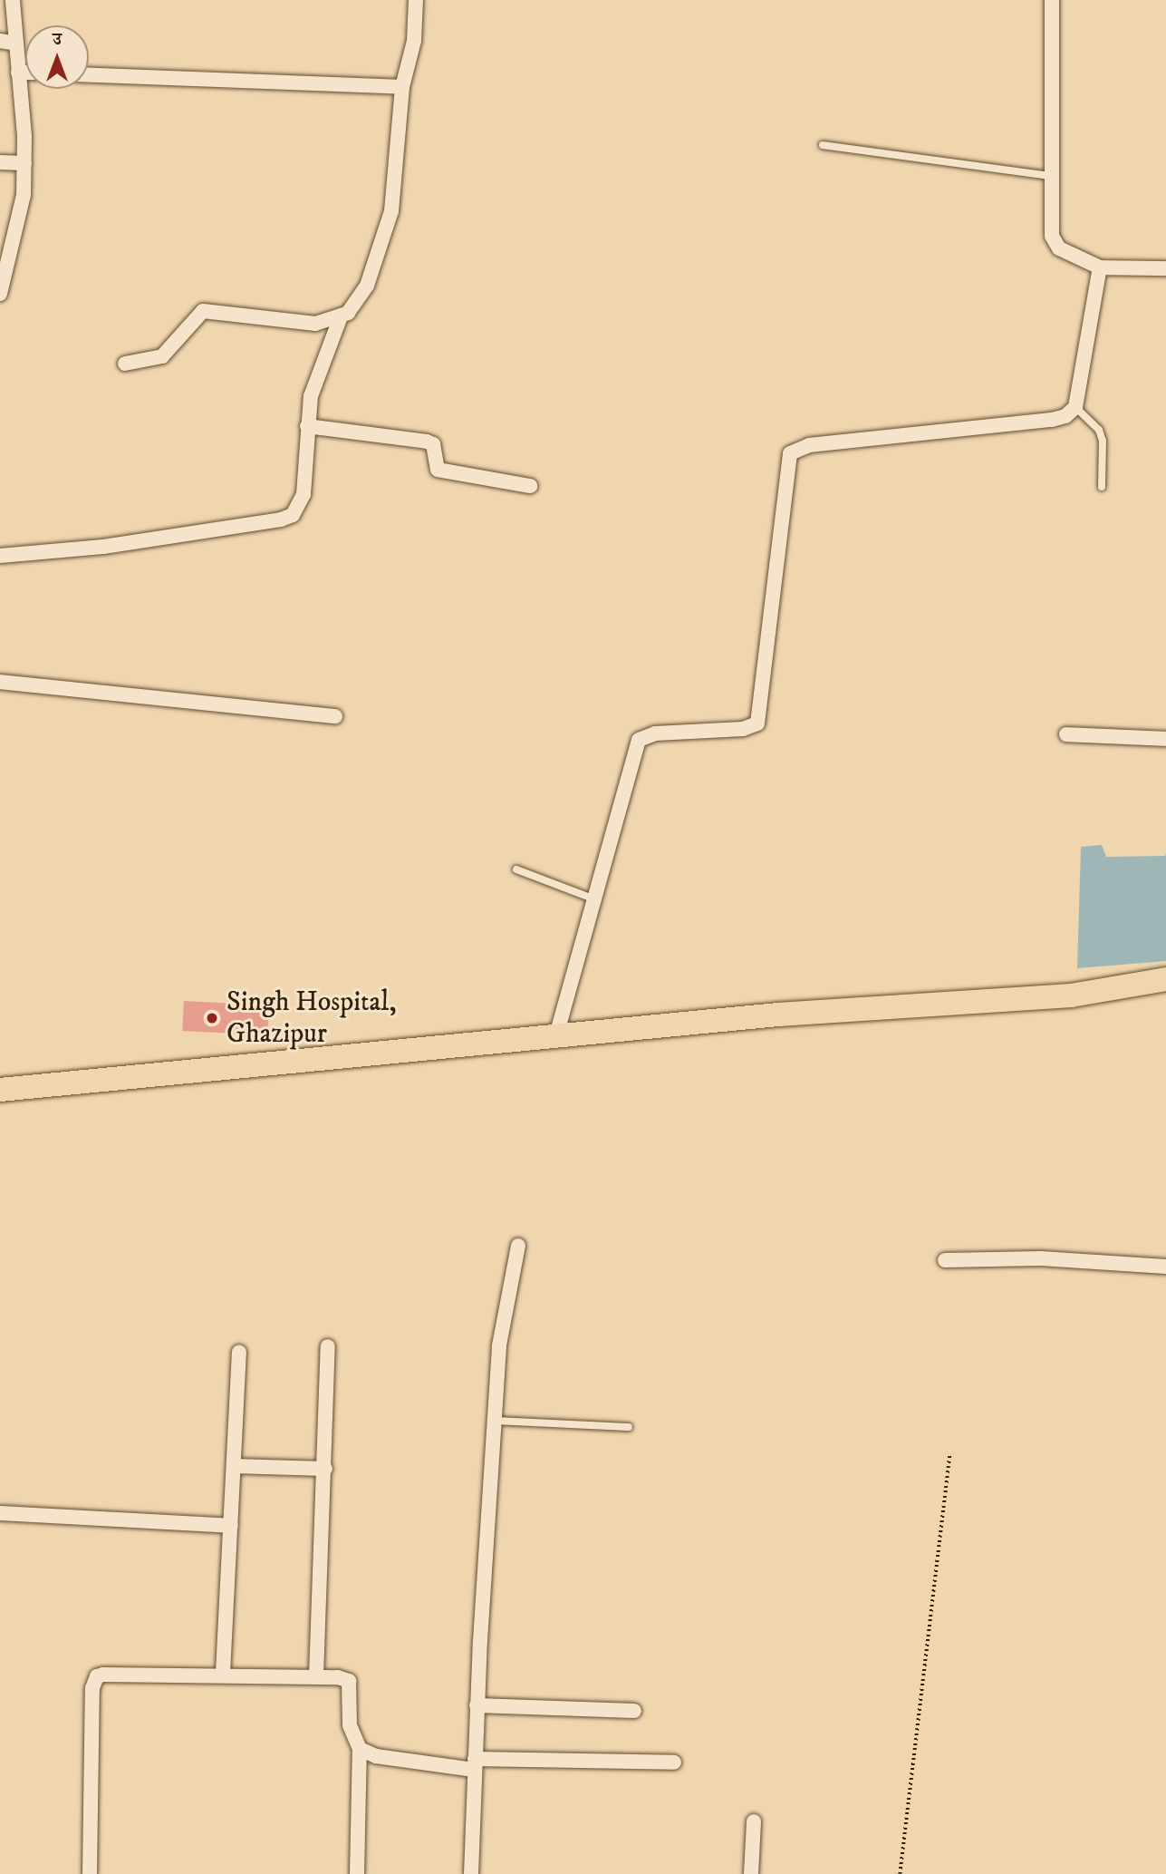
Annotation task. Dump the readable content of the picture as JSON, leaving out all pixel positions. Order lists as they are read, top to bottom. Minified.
{"places":["Singh Hospital, Ghazipur"],"north":"top"}
